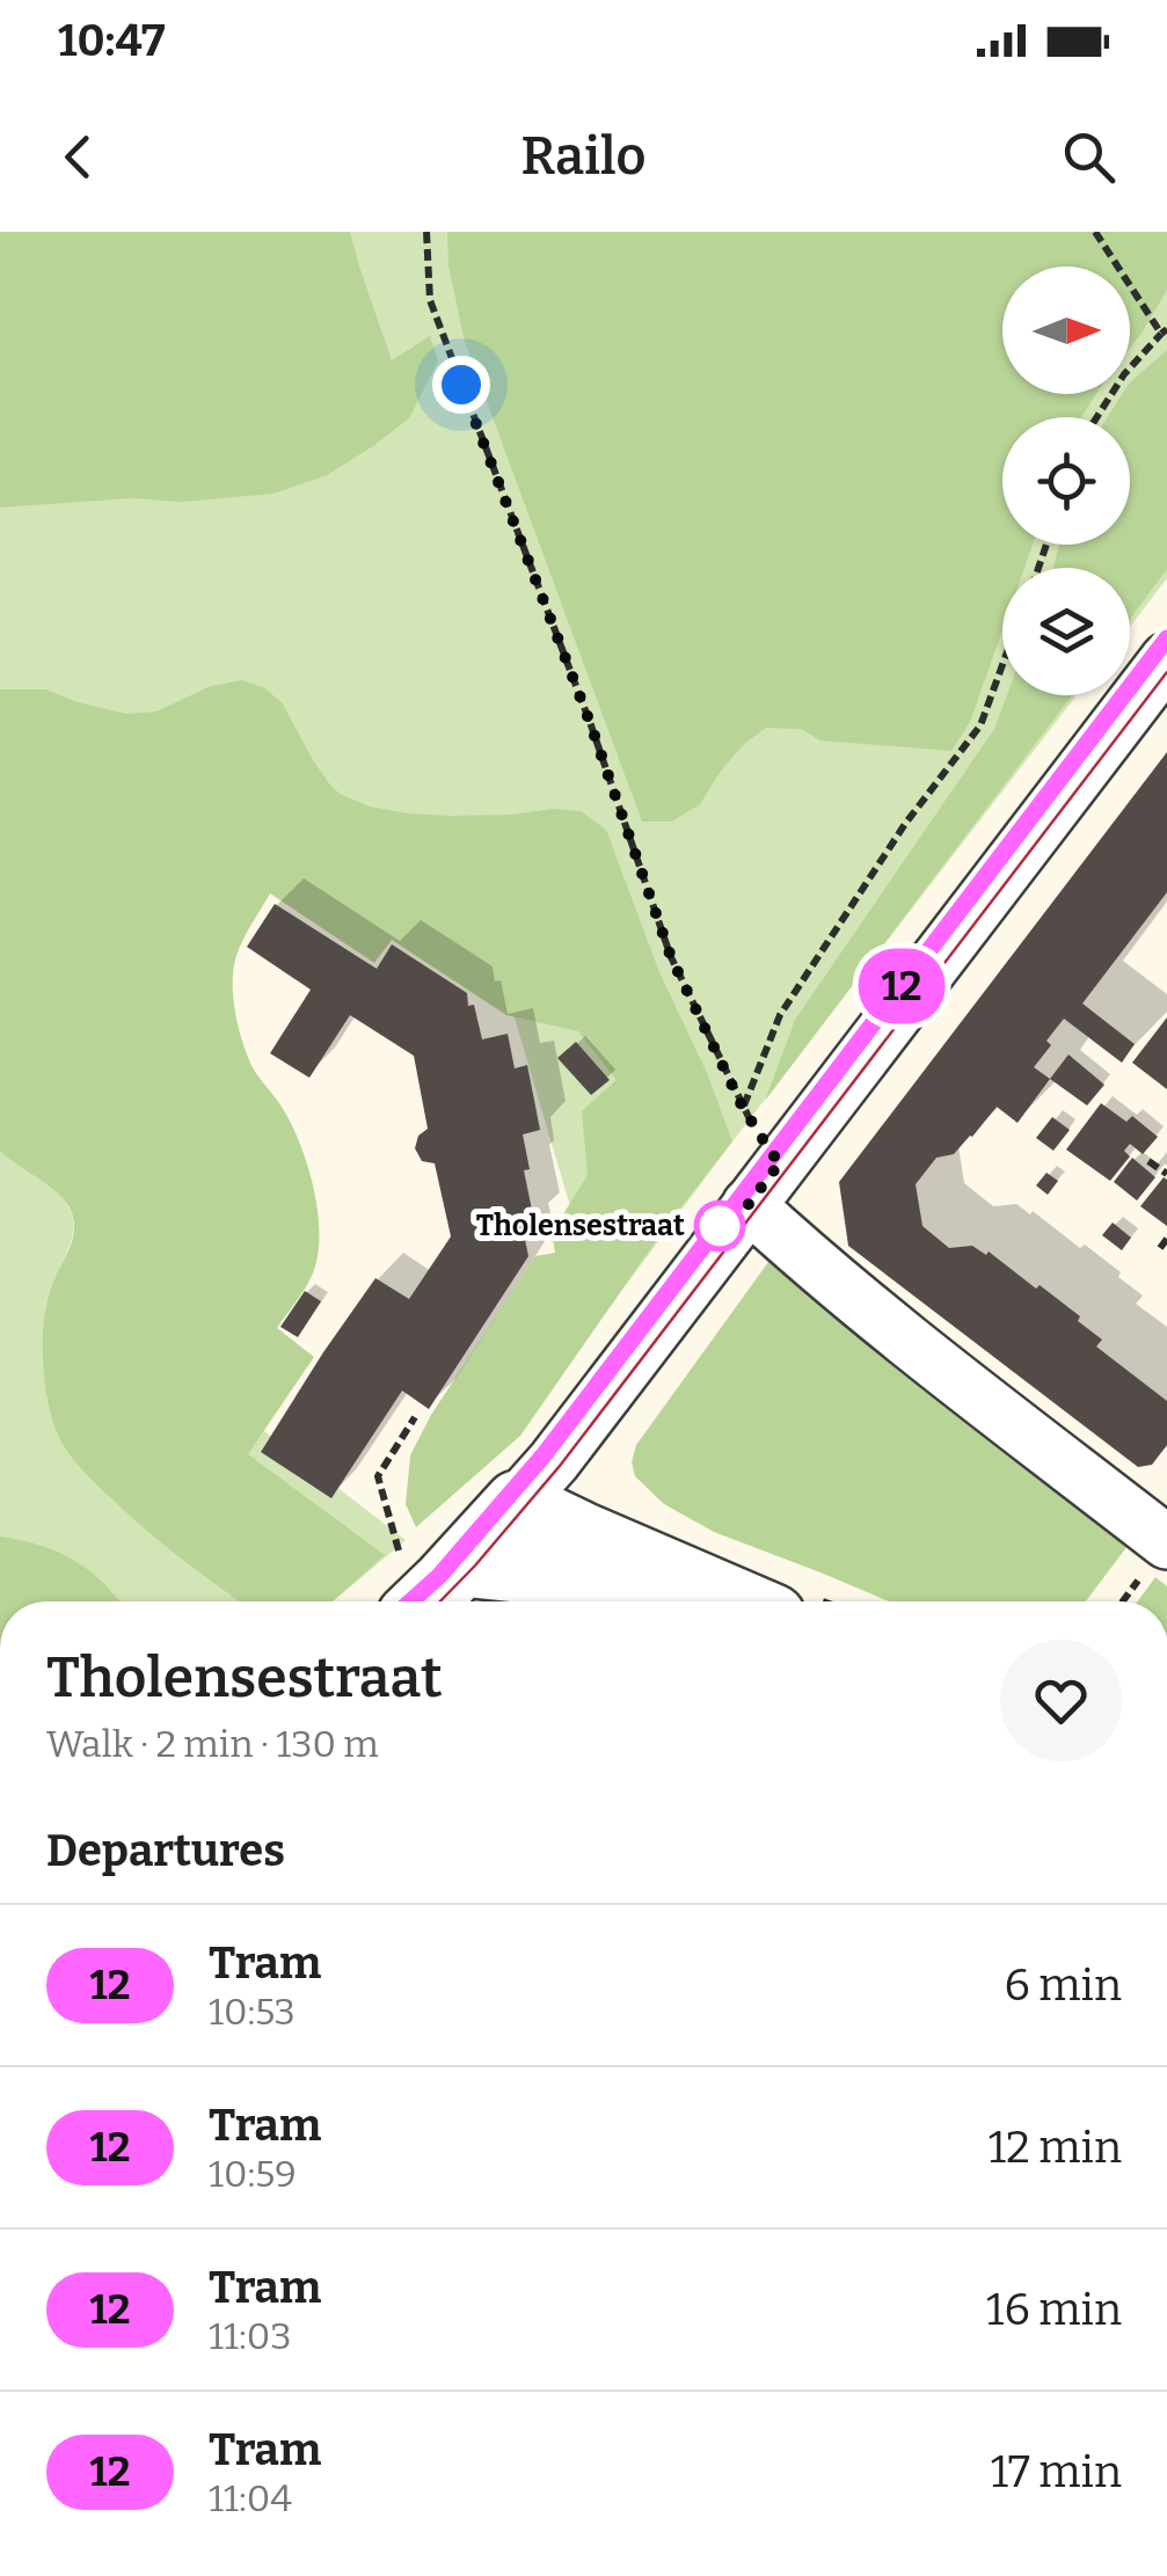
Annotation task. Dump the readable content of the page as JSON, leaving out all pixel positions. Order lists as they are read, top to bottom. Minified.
{"places":["Tholensestraat"],"lines":["tram line 12"],"north":"right","page":{"status":"10:47","header":"Railo","on_map":"12","heading":[["Tholensestraat","Walk · 2 min · 130 m"],"Departures"],"list":[{"mark":"12","name":"Tram","note":"10:53","value":"6 min"},{"mark":"12","name":"Tram","note":"10:59","value":"12 min"},{"mark":"12","name":"Tram","note":"11:03","value":"16 min"},{"mark":"12","name":"Tram","note":"11:04","value":"17 min"}]}}
